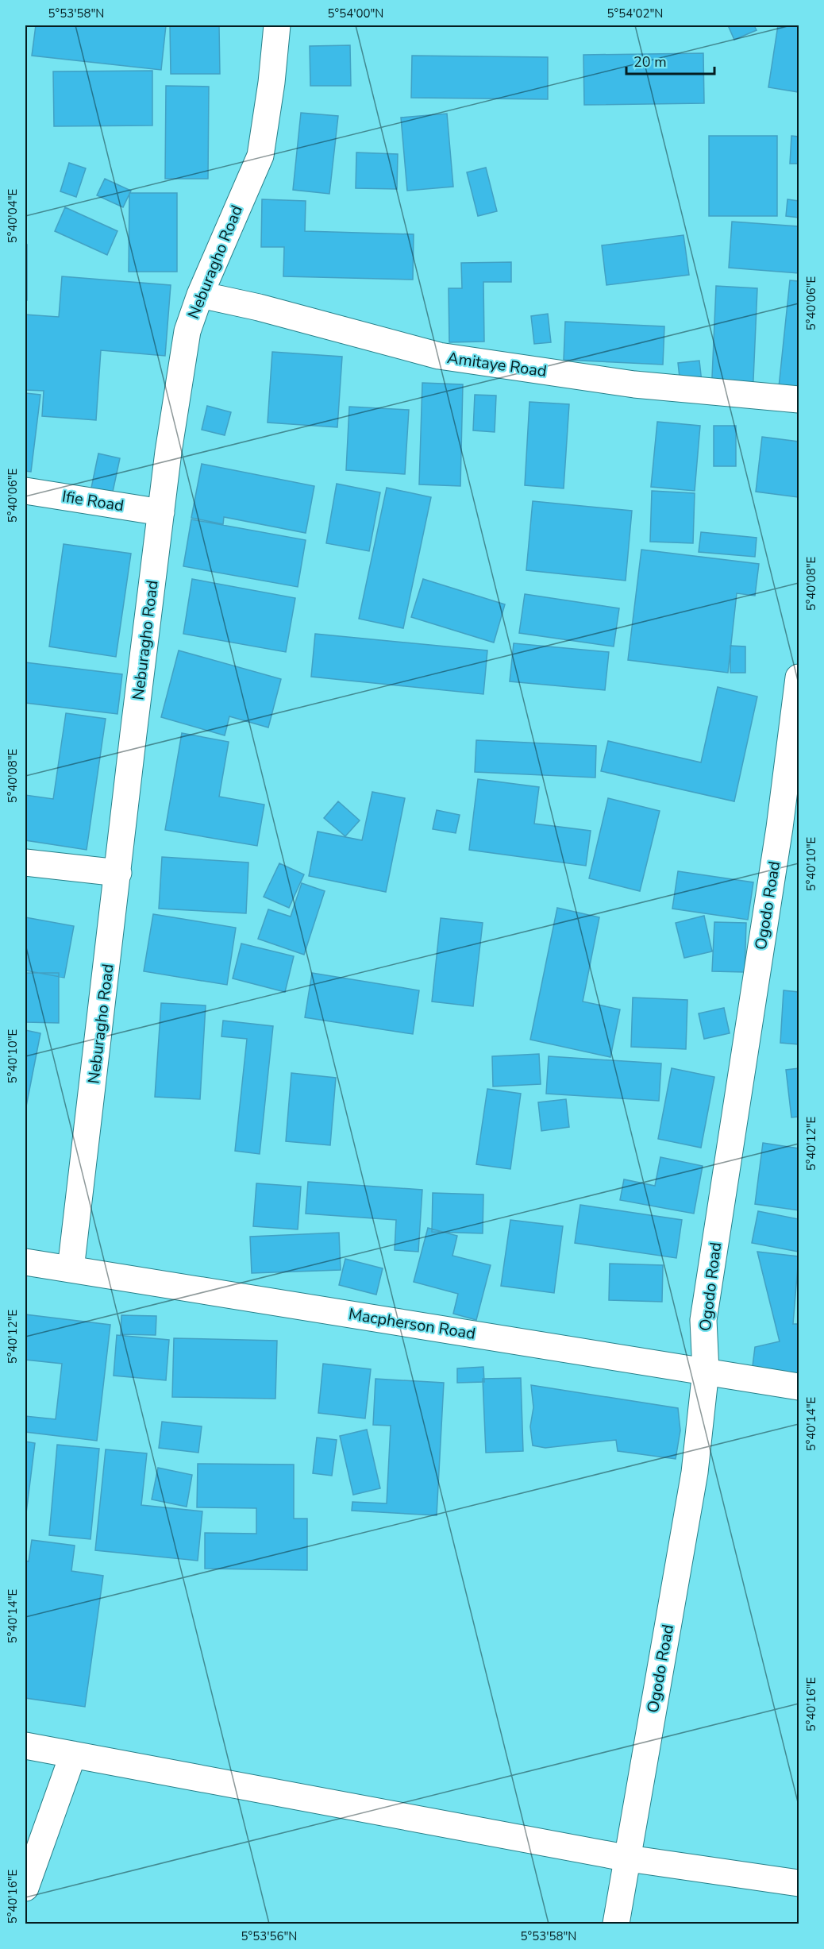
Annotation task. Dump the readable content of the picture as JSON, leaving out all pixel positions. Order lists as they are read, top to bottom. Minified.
{"streets":{"street":["Neburagho Road","Amitaye Road","Ifie Road","Ogodo Road","Macpherson Road"]},"crossings":[["Neburagho Road","Amitaye Road"],["Neburagho Road","Ifie Road"],["Neburagho Road","Macpherson Road"],["Ogodo Road","Macpherson Road"]],"scale_bar":"20 m","coordinates":["5°53'58\"N","5°54'00\"N","5°54'02\"N","5°40'04\"E","5°40'06\"E","5°40'08\"E","5°40'10\"E","5°40'12\"E","5°40'14\"E","5°40'16\"E","5°53'56\"N"]}
